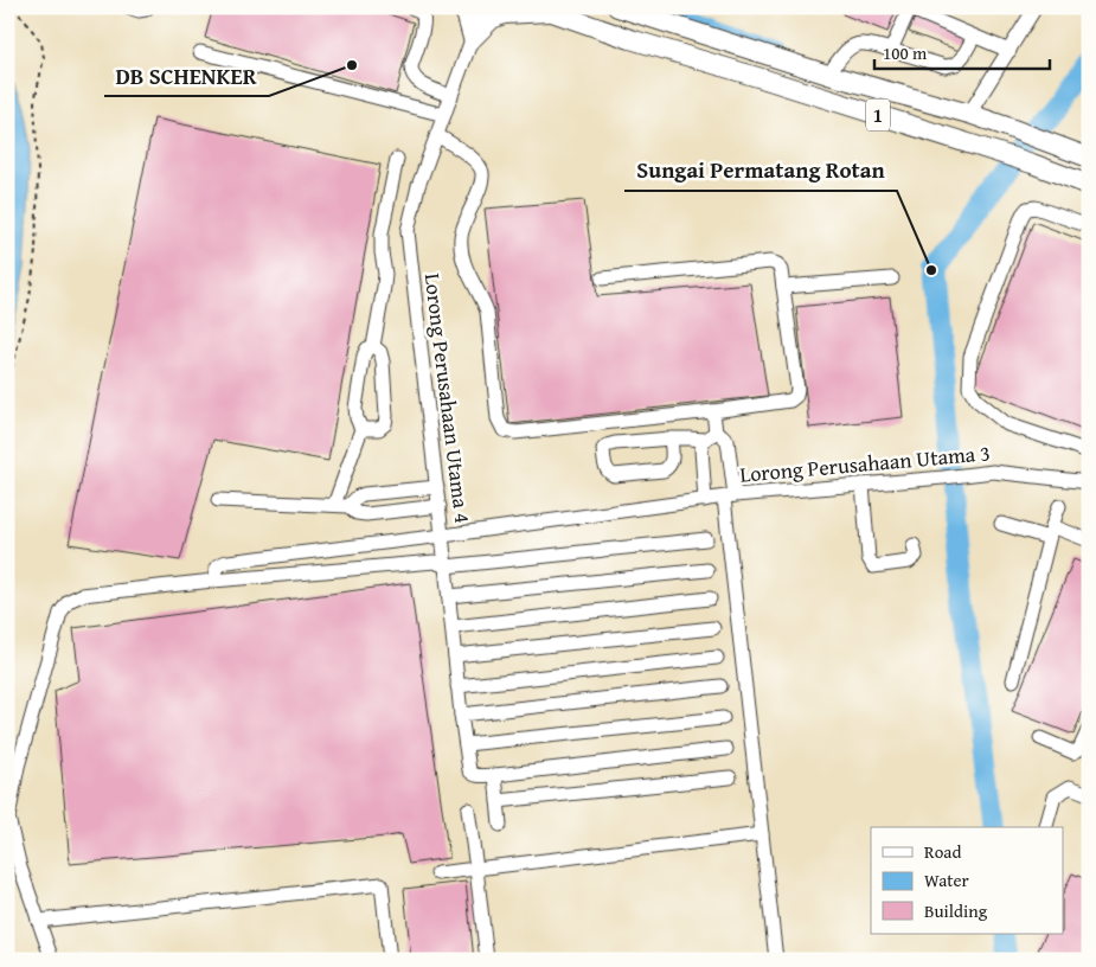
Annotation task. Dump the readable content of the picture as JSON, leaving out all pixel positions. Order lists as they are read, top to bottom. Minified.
{"streets":{"highway":["1"],"street":["Lorong Perusahaan Utama 4","Lorong Perusahaan Utama 3"]},"crossings":[["Lorong Perusahaan Utama 4","Lorong Perusahaan Utama 3"]],"places":["DB SCHENKER","Sungai Permatang Rotan"],"legend":["Road","Water","Building"],"scale_bar":"100 m"}
